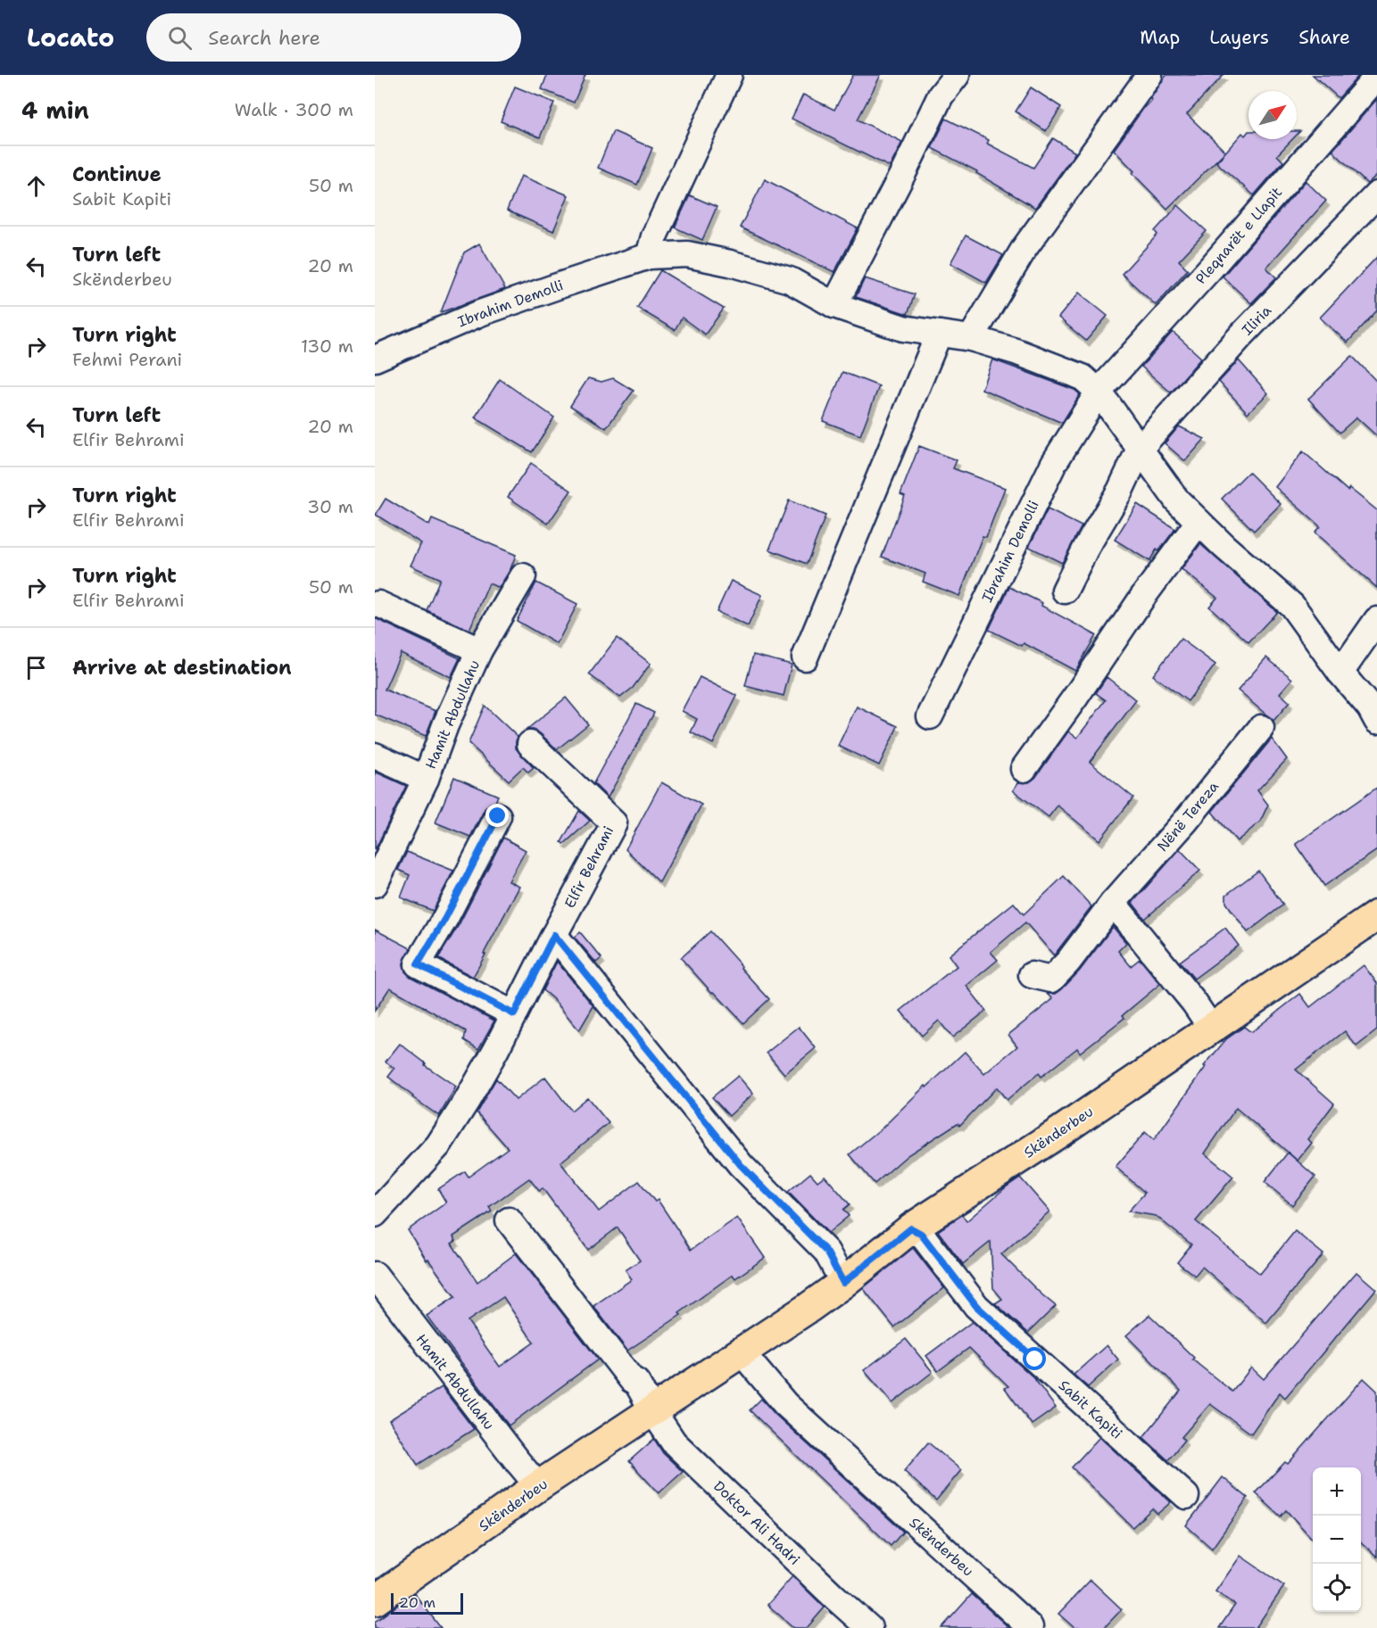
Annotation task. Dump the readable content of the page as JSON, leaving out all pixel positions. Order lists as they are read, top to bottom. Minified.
{"streets":{"main road":["Skënderbeu"],"street":["Pleqnarët e Llapit","Ibrahim Demolli","Iliria","Hamit Abdullahu","Nënë Tereza","Elfir Behrami","Sabit Kapiti","Doktor Ali Hadri"]},"crossings":[["Pleqnarët e Llapit","Ibrahim Demolli"],["Ibrahim Demolli","Iliria"],["Hamit Abdullahu","Skënderbeu"],["Skënderbeu","Sabit Kapiti"],["Skënderbeu","Doktor Ali Hadri"]],"scale_bar":"20 m","north":"top right","page":{"header":"Locato","search":"Search here","nav":["Map","Layers","Share"],"heading":["4 min","Walk · 300 m"],"list":[["Continue","Sabit Kapiti","50 m"],["Turn left","Skënderbeu","20 m"],["Turn right","Fehmi Perani","130 m"],["Turn left","Elfir Behrami","20 m"],["Turn right","Elfir Behrami","30 m"],["Turn right","Elfir Behrami","50 m"],"Arrive at destination"],"map_buttons":["+","−"],"scale":"20 m"}}
